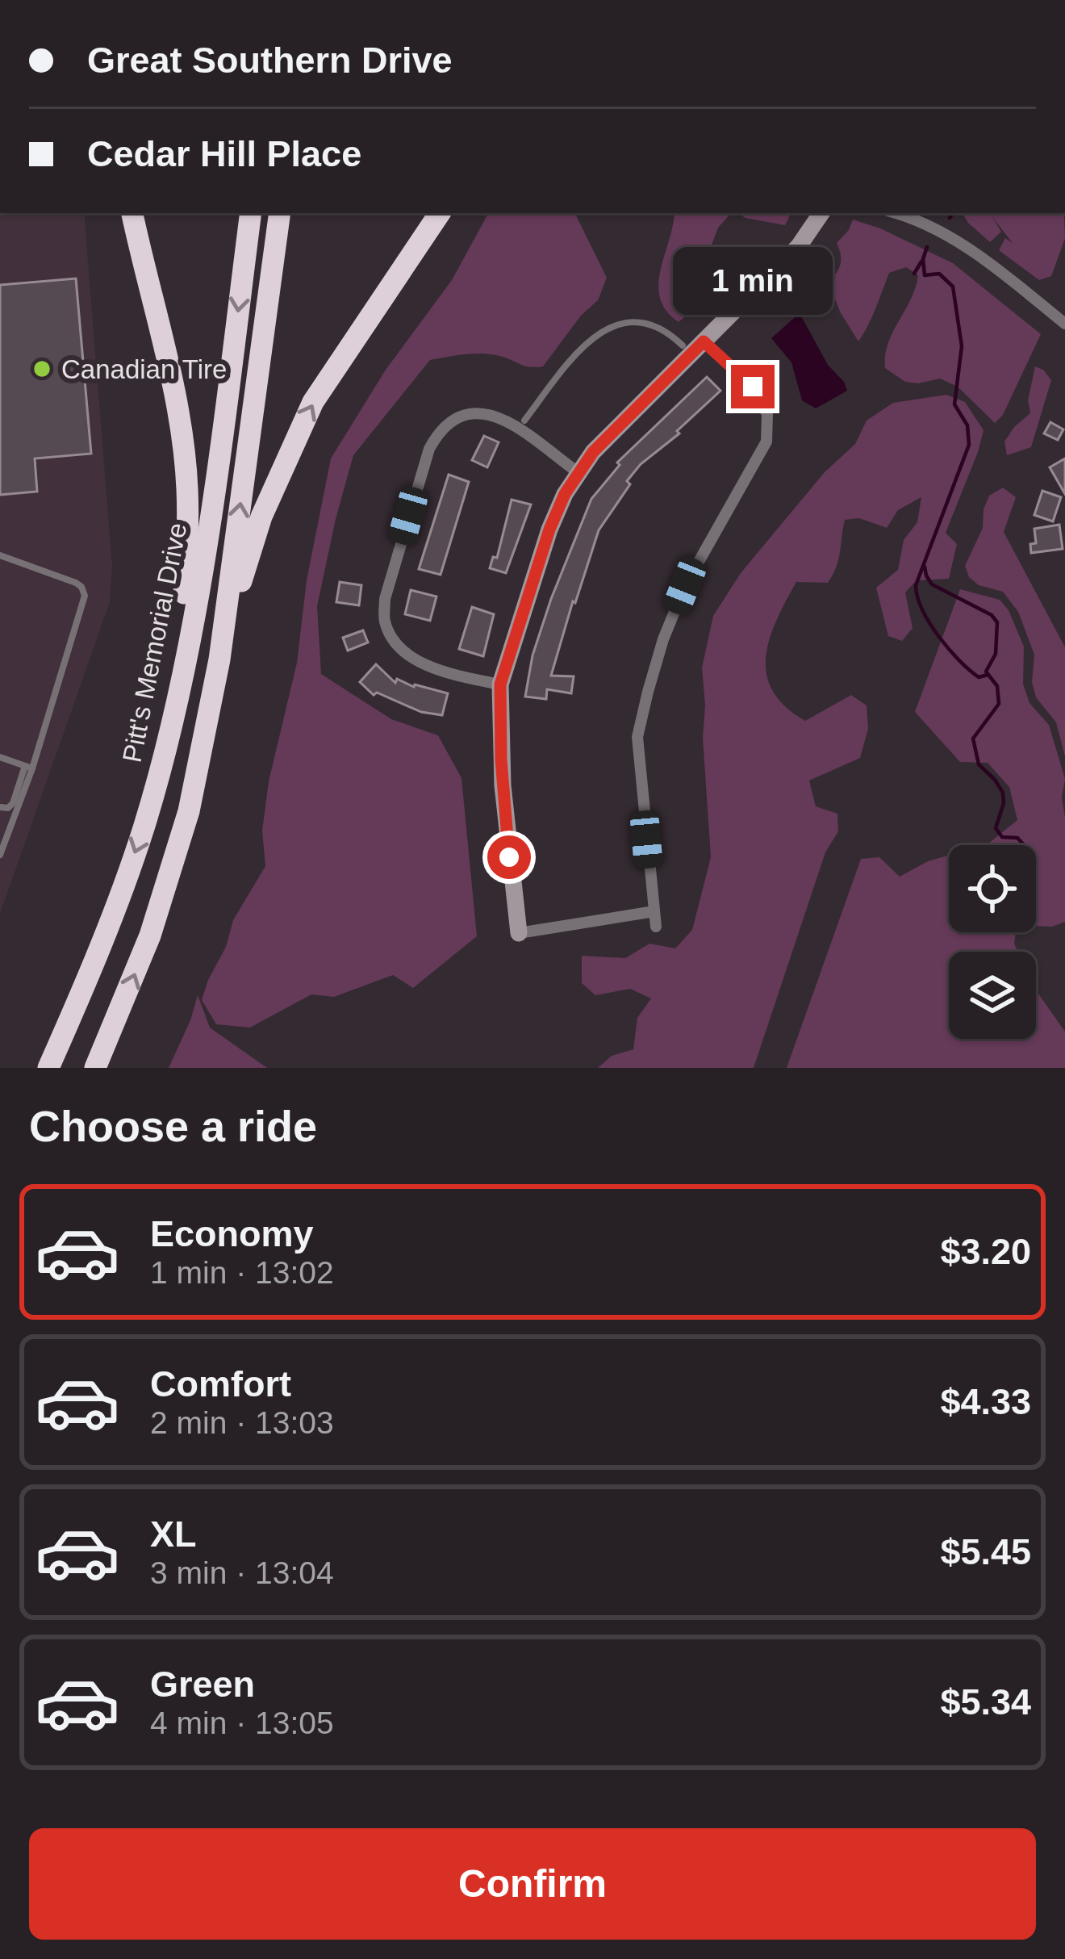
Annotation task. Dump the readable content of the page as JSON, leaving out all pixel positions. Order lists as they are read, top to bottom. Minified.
{"streets":{"highway":["Pitt's Memorial Drive"]},"places":["Canadian Tire"],"page":{"banner":["Great Southern Drive","Cedar Hill Place"],"bubble":"1 min","heading":"Choose a ride","list":[{"name":"Economy","note":"1 min · 13:02","value":"$3.20"},{"name":"Comfort","note":"2 min · 13:03","value":"$4.33"},{"name":"XL","note":"3 min · 13:04","value":"$5.45"},{"name":"Green","note":"4 min · 13:05","value":"$5.34"}],"buttons":"Confirm"}}
